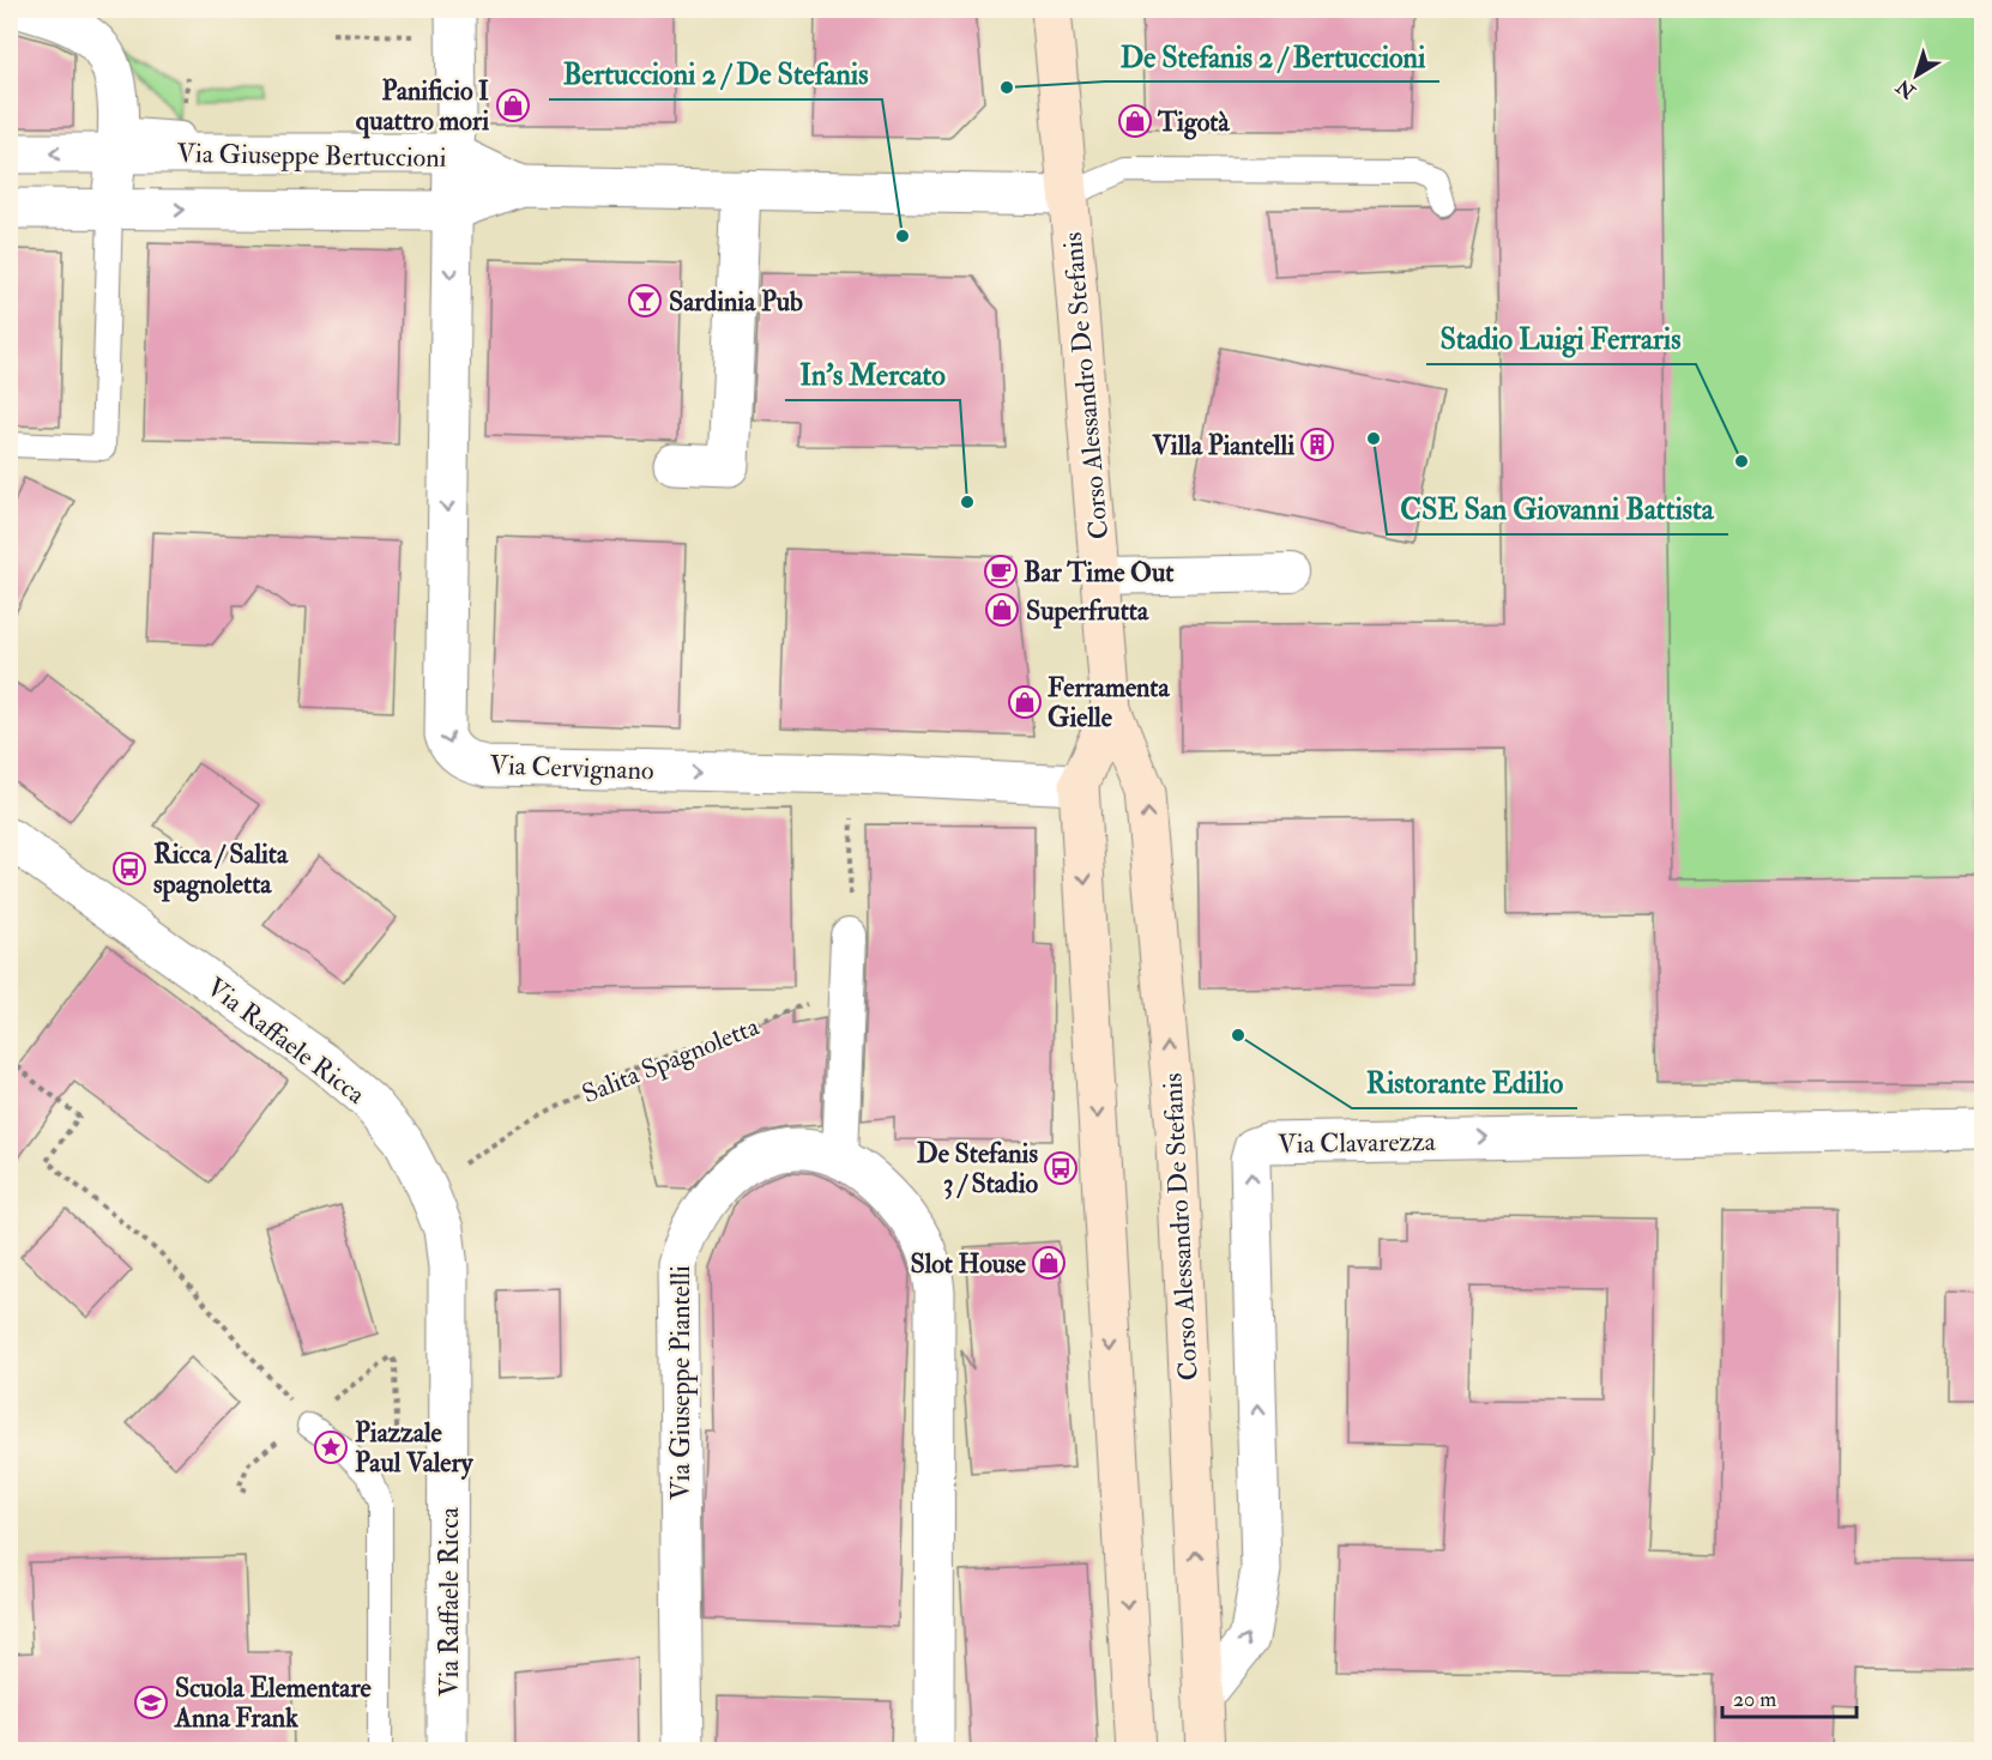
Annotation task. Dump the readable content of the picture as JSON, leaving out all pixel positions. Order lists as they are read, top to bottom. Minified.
{"streets":{"main road":["Corso Alessandro De Stefanis"],"street":["Via Giuseppe Bertuccioni","Via Cervignano","Via Raffaele Ricca","Via Clavarezza","Via Giuseppe Piantelli"],"path":["Salita Spagnoletta"]},"crossings":[["Via Giuseppe Bertuccioni","Corso Alessandro De Stefanis"],["Via Giuseppe Bertuccioni","Via Cervignano"],["Corso Alessandro De Stefanis","Via Cervignano"],["Corso Alessandro De Stefanis","Via Clavarezza"],["Via Raffaele Ricca","Salita Spagnoletta"]],"places":{"other":["De Stefanis 2 / Bertuccioni","Bertuccioni 2 / De Stefanis","CSE San Giovanni Battista","Stadio Luigi Ferraris","In's Mercato","Ristorante Edilio"],"shop":["Panificio I quattro mori","Tigotà","Superfrutta","Ferramenta Gielle","Slot House"],"bar":["Sardinia Pub"],"building":["Villa Piantelli"],"cafe":["Bar Time Out"],"bus stop":["Ricca / Salita spagnoletta","De Stefanis 3 / Stadio"],"place":["Piazzale Paul Valery"],"school or university":["Scuola Elementare Anna Frank"]},"scale_bar":"20 m","north":"bottom left"}
